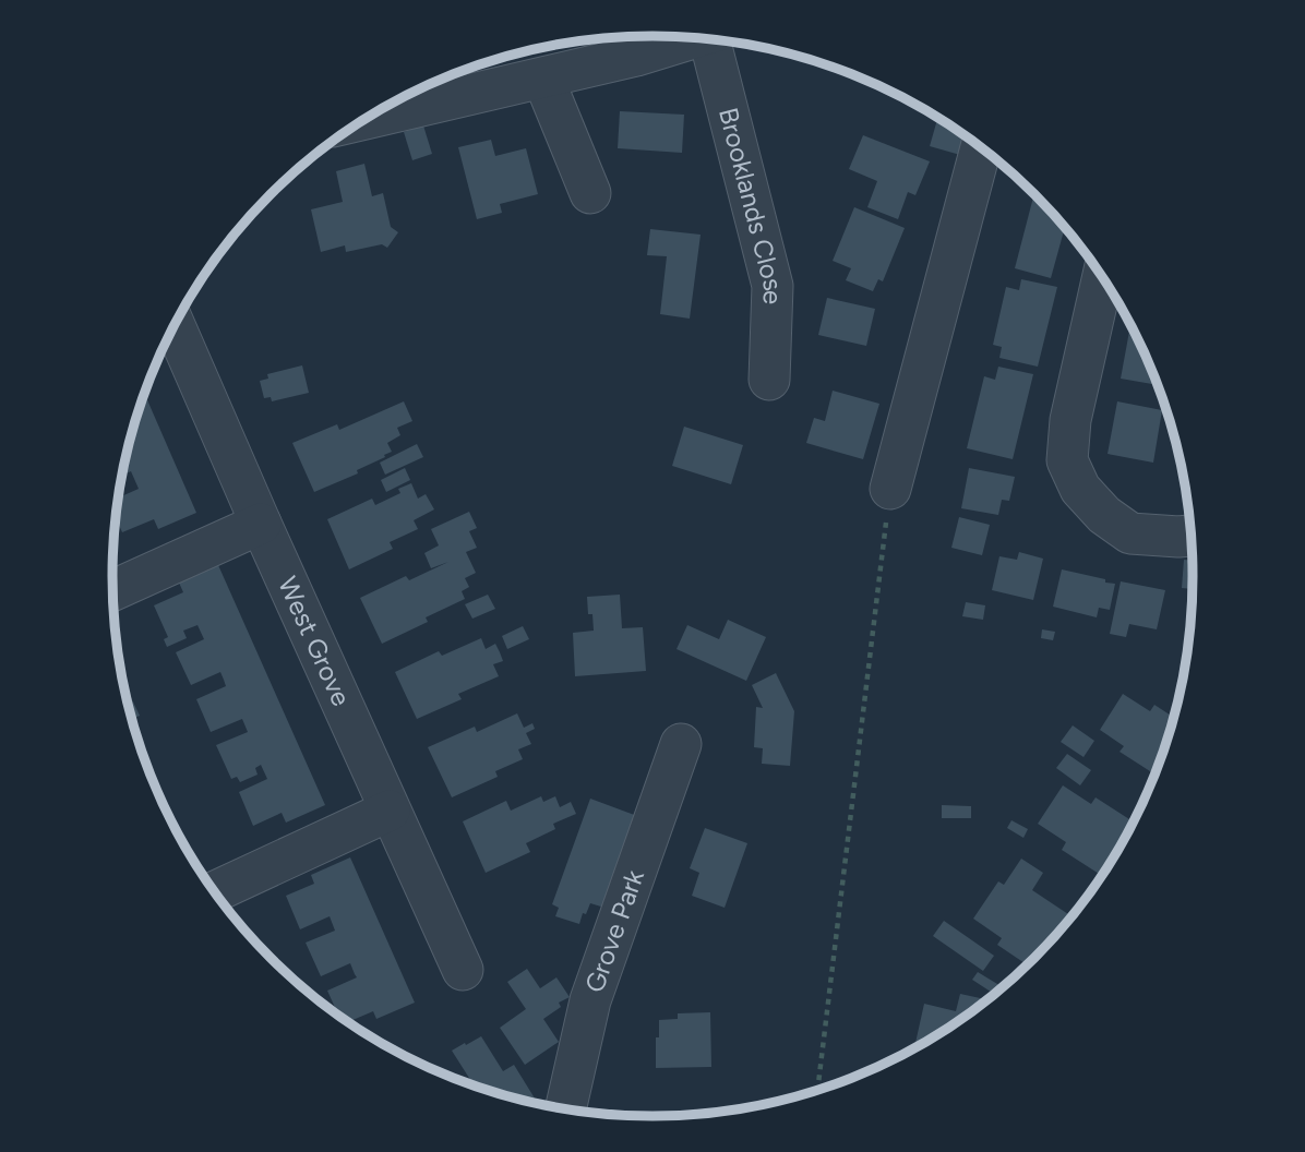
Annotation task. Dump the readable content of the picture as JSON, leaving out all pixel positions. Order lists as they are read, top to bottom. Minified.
{"streets":{"street":["Brooklands Close","West Grove","Grove Park"]}}
